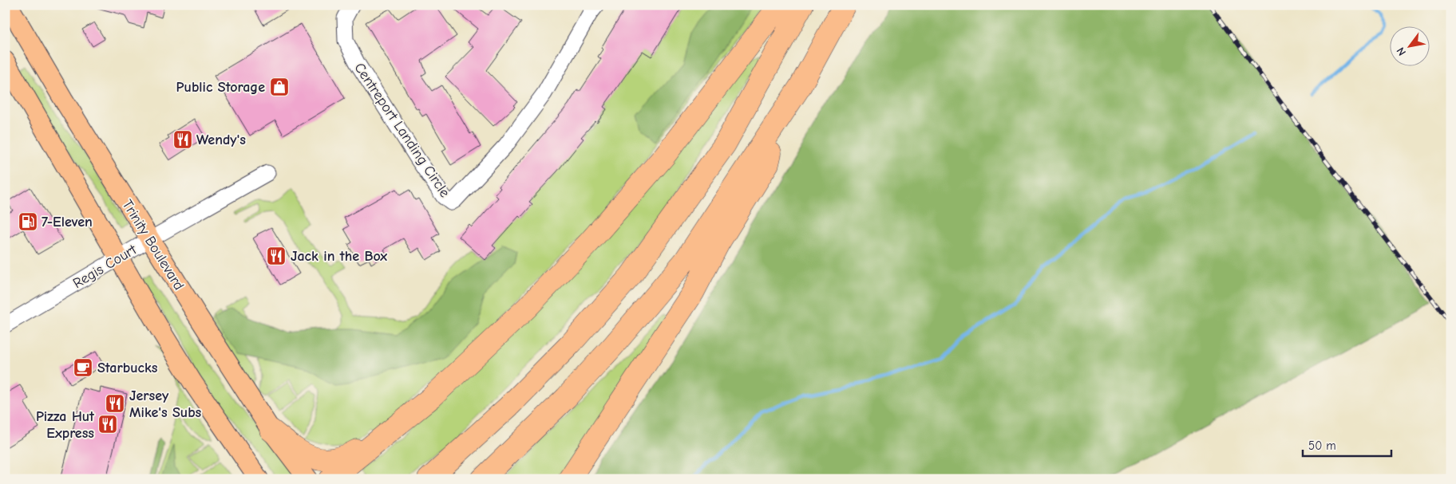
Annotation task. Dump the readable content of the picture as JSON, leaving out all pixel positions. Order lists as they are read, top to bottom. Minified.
{"streets":{"main road":["Trinity Boulevard"],"street":["Centreport Landing Circle","Regis Court"]},"crossings":[["Trinity Boulevard","Regis Court"]],"places":{"shop":["Public Storage"],"restaurant":["Wendy's","Jack in the Box","Jersey Mike's Subs","Pizza Hut Express"],"fuel station":["7-Eleven"],"cafe":["Starbucks"]},"scale_bar":"50 m","north":"bottom left"}
